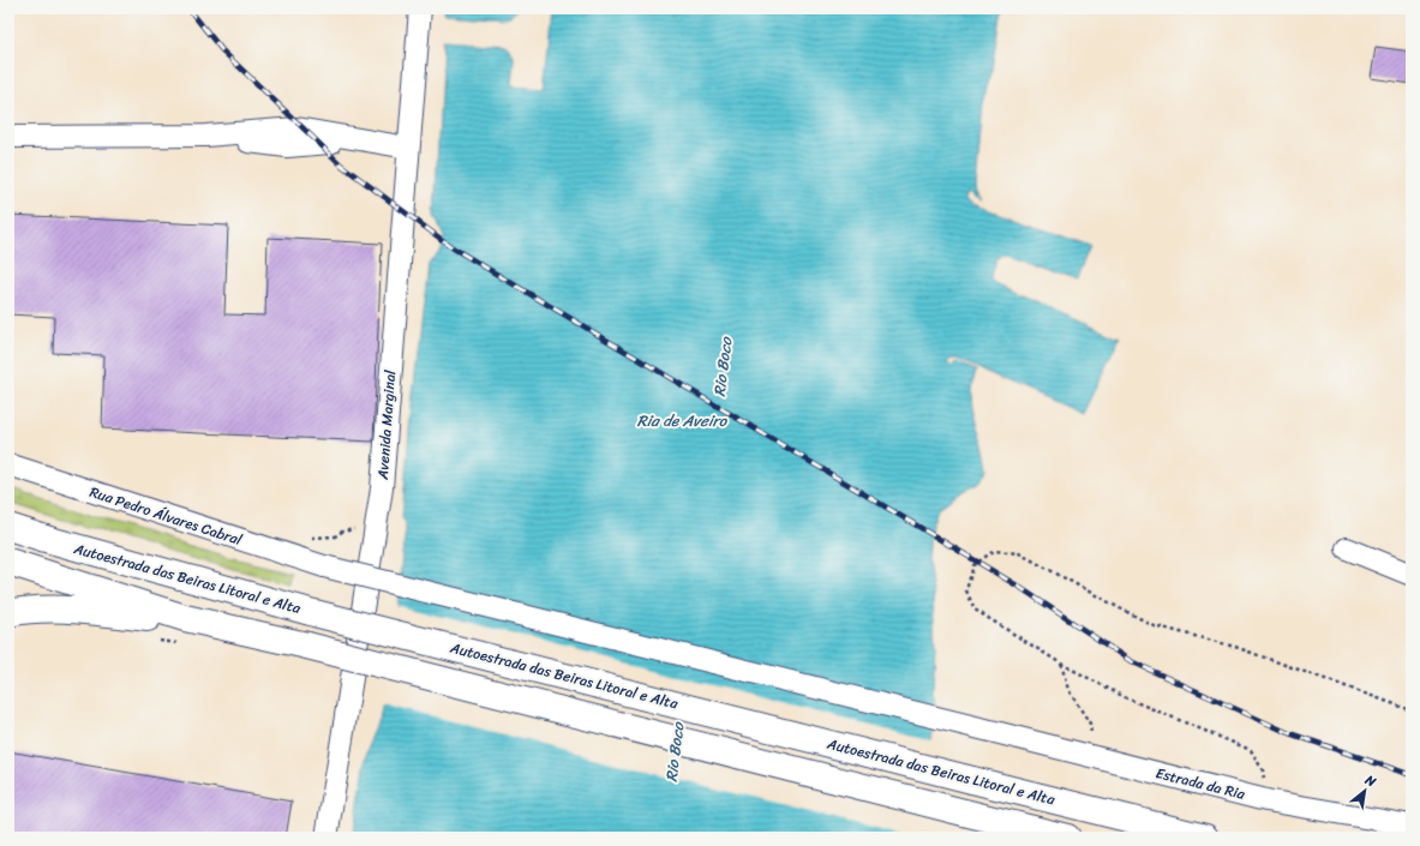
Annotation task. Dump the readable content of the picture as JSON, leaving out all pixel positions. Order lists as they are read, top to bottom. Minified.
{"streets":{"highway":["Autoestrada das Beiras Litoral e Alta"],"street":["Avenida Marginal","Rua Pedro Álvares Cabral","Estrada da Ria"]},"crossings":[["Rua Pedro Álvares Cabral","Estrada da Ria"]],"water":["Rio Boco","Ria de Aveiro"],"north":"top right"}
